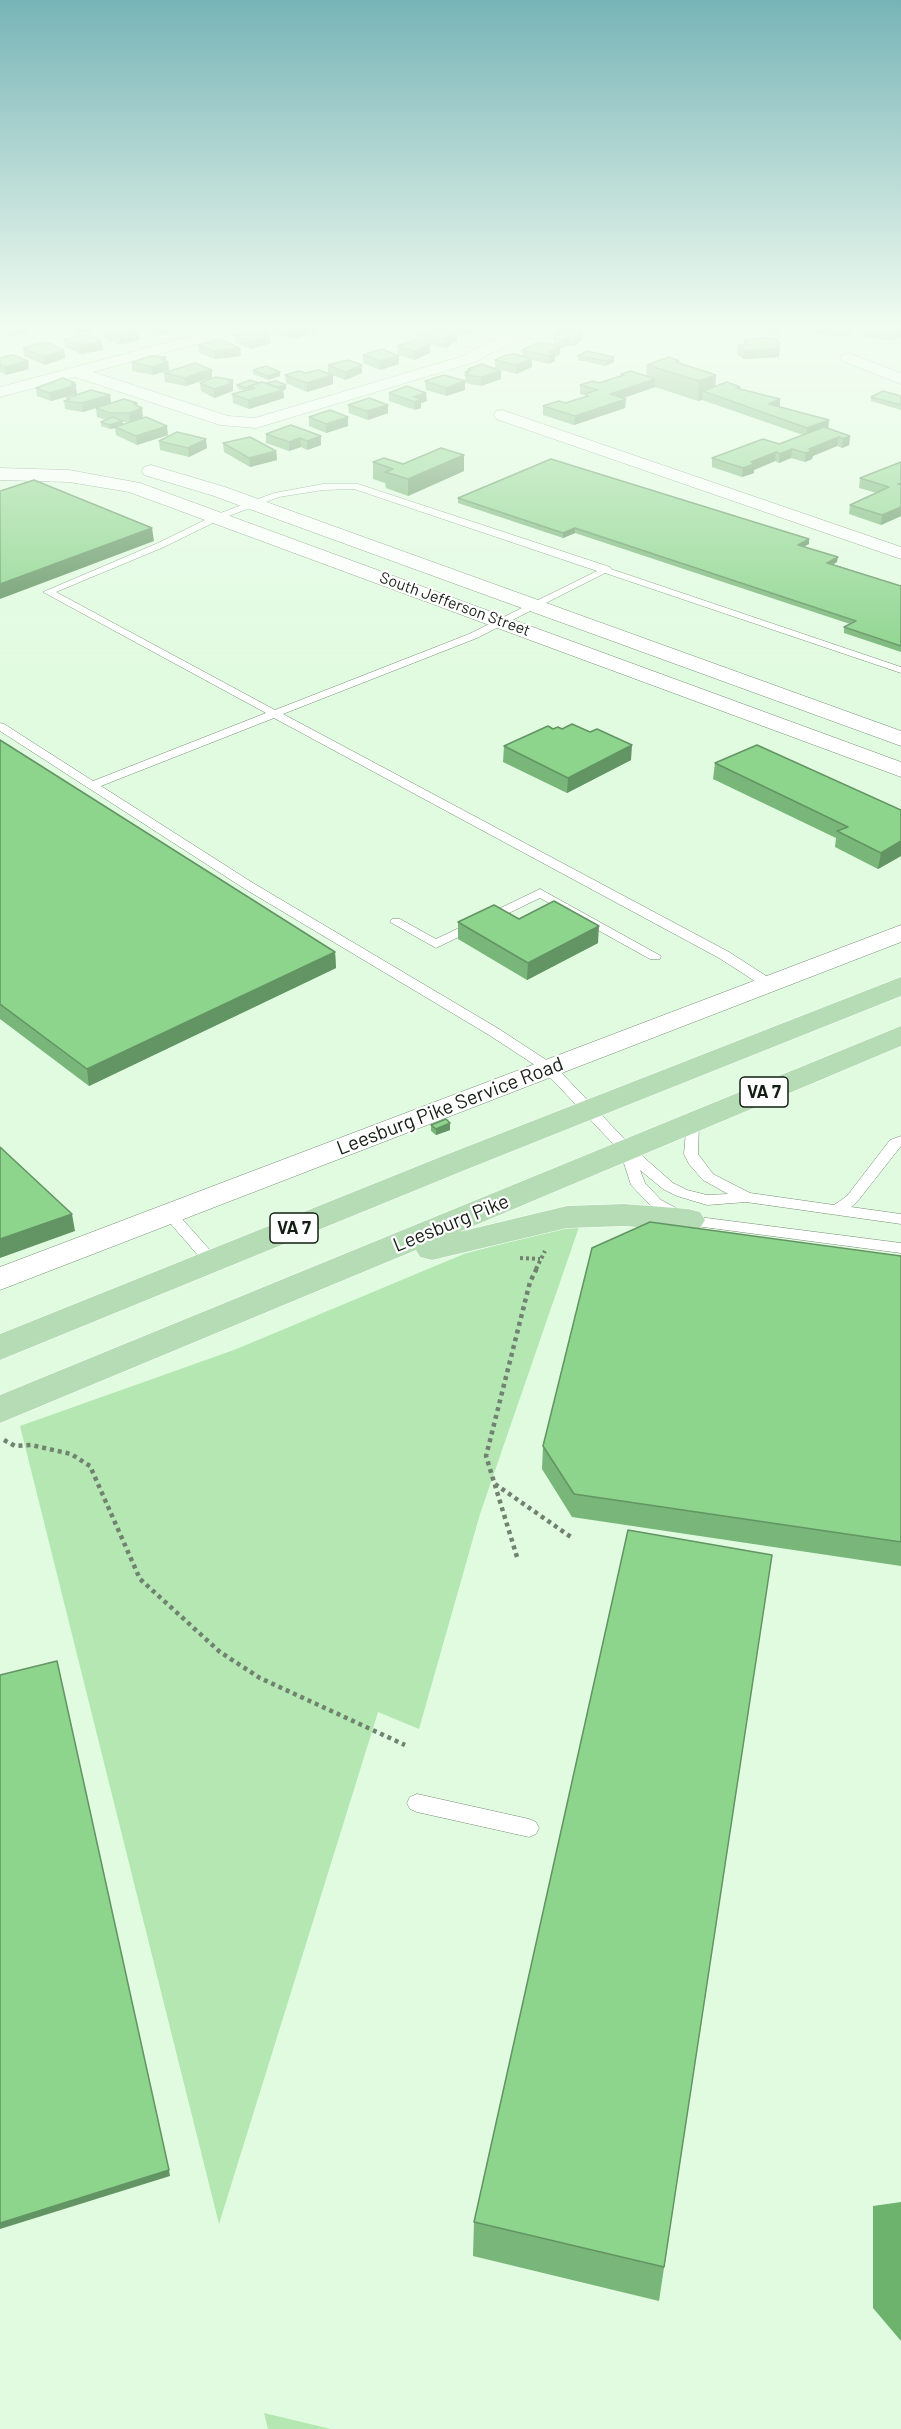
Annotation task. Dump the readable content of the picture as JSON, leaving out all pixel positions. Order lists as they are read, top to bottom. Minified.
{"streets":{"main road":["VA 7","Leesburg Pike"],"street":["South Jefferson Street","Leesburg Pike Service Road"]}}
